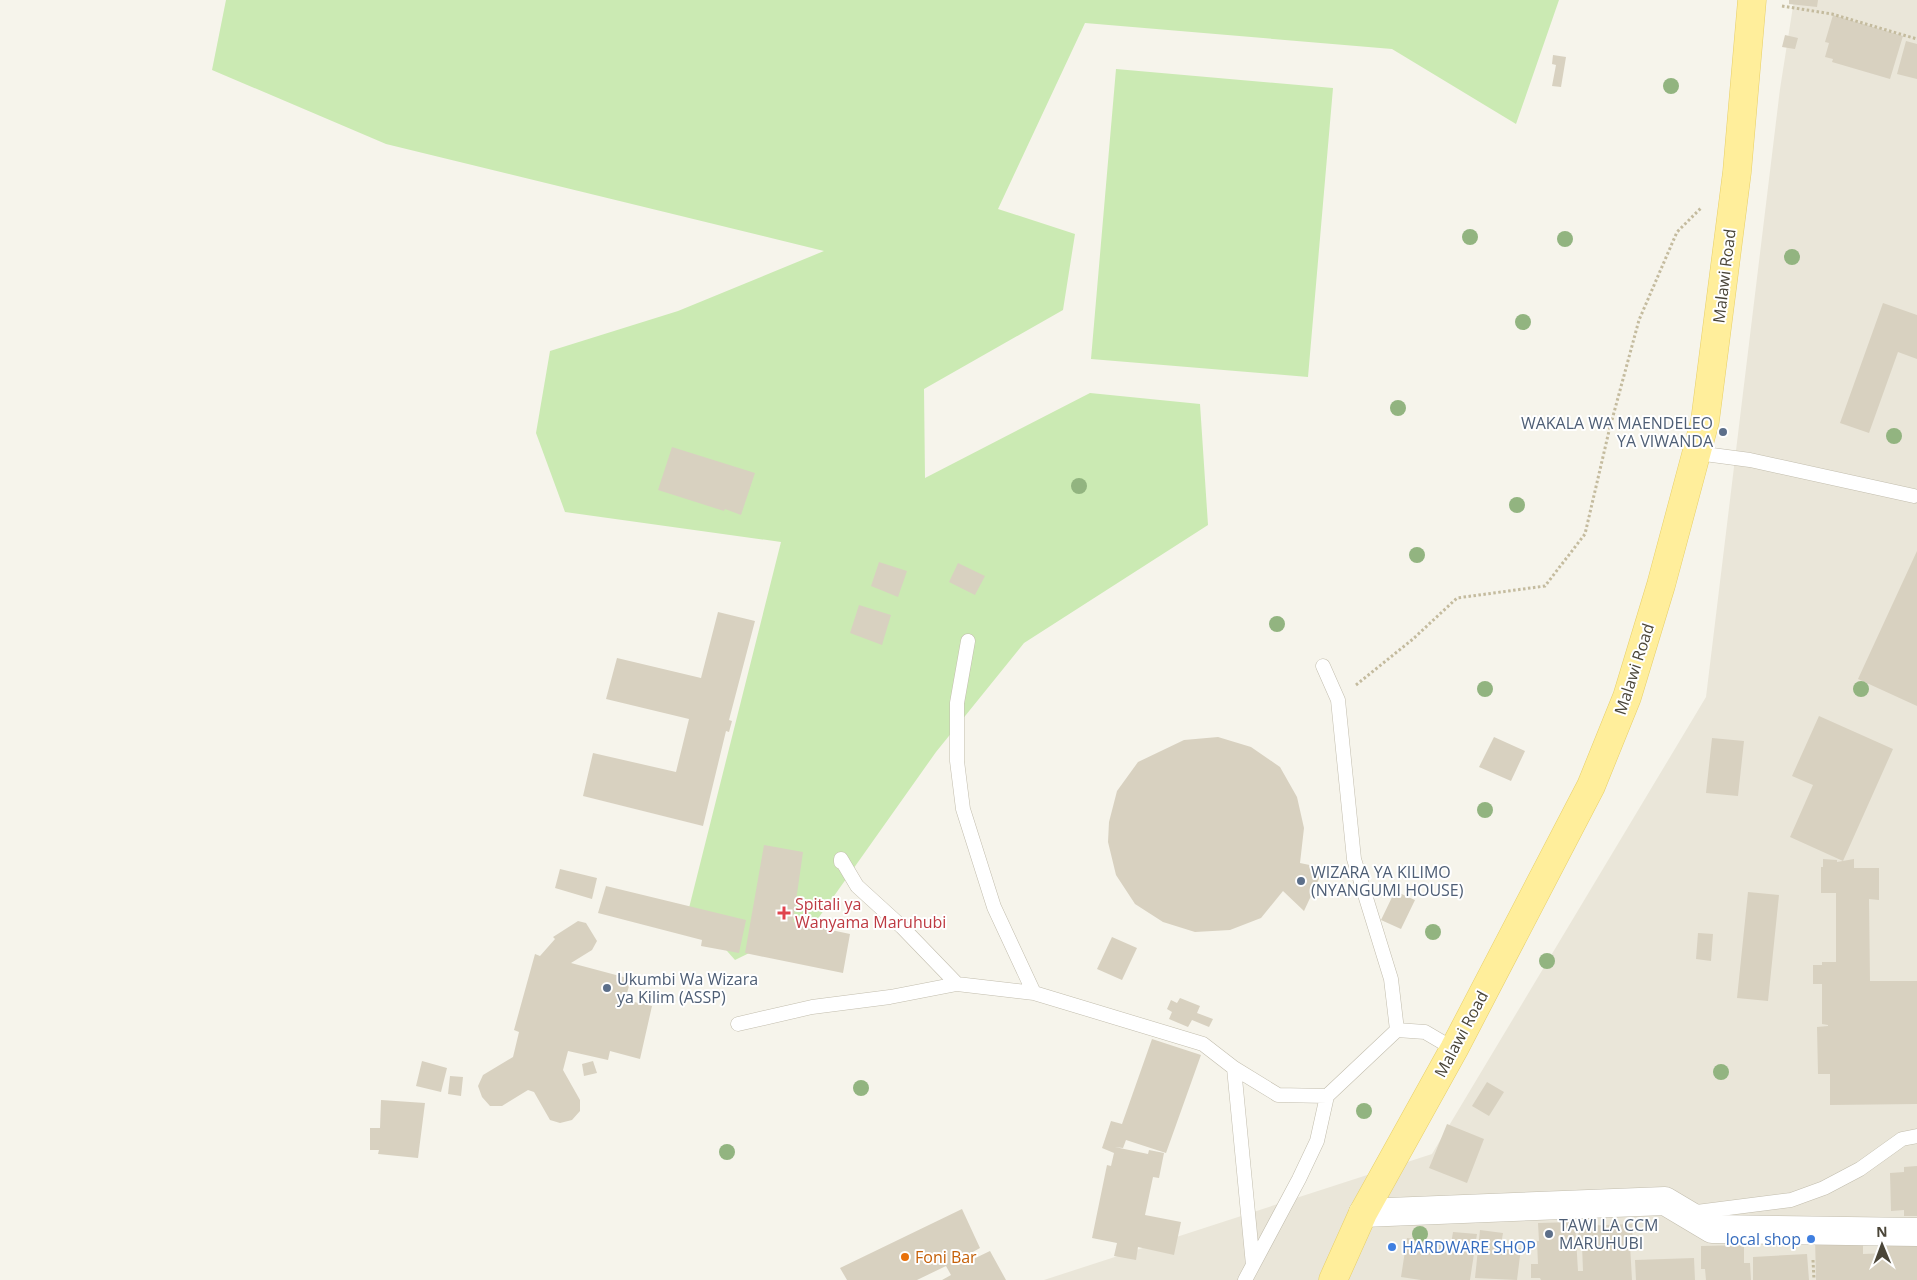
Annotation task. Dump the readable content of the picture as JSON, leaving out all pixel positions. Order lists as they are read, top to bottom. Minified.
{"streets":{"main road":["Malawi Road"]},"places":{"other":["WAKALA WA MAENDELEO YA VIWANDA","WIZARA YA KILIMO (NYANGUMI HOUSE)","Ukumbi Wa Wizara ya Kilim (ASSP)","TAWI LA CCM MARUHUBI","local shop","HARDWARE SHOP","Foni Bar"],"health":["Spitali ya Wanyama Maruhubi"]},"north":"top"}
